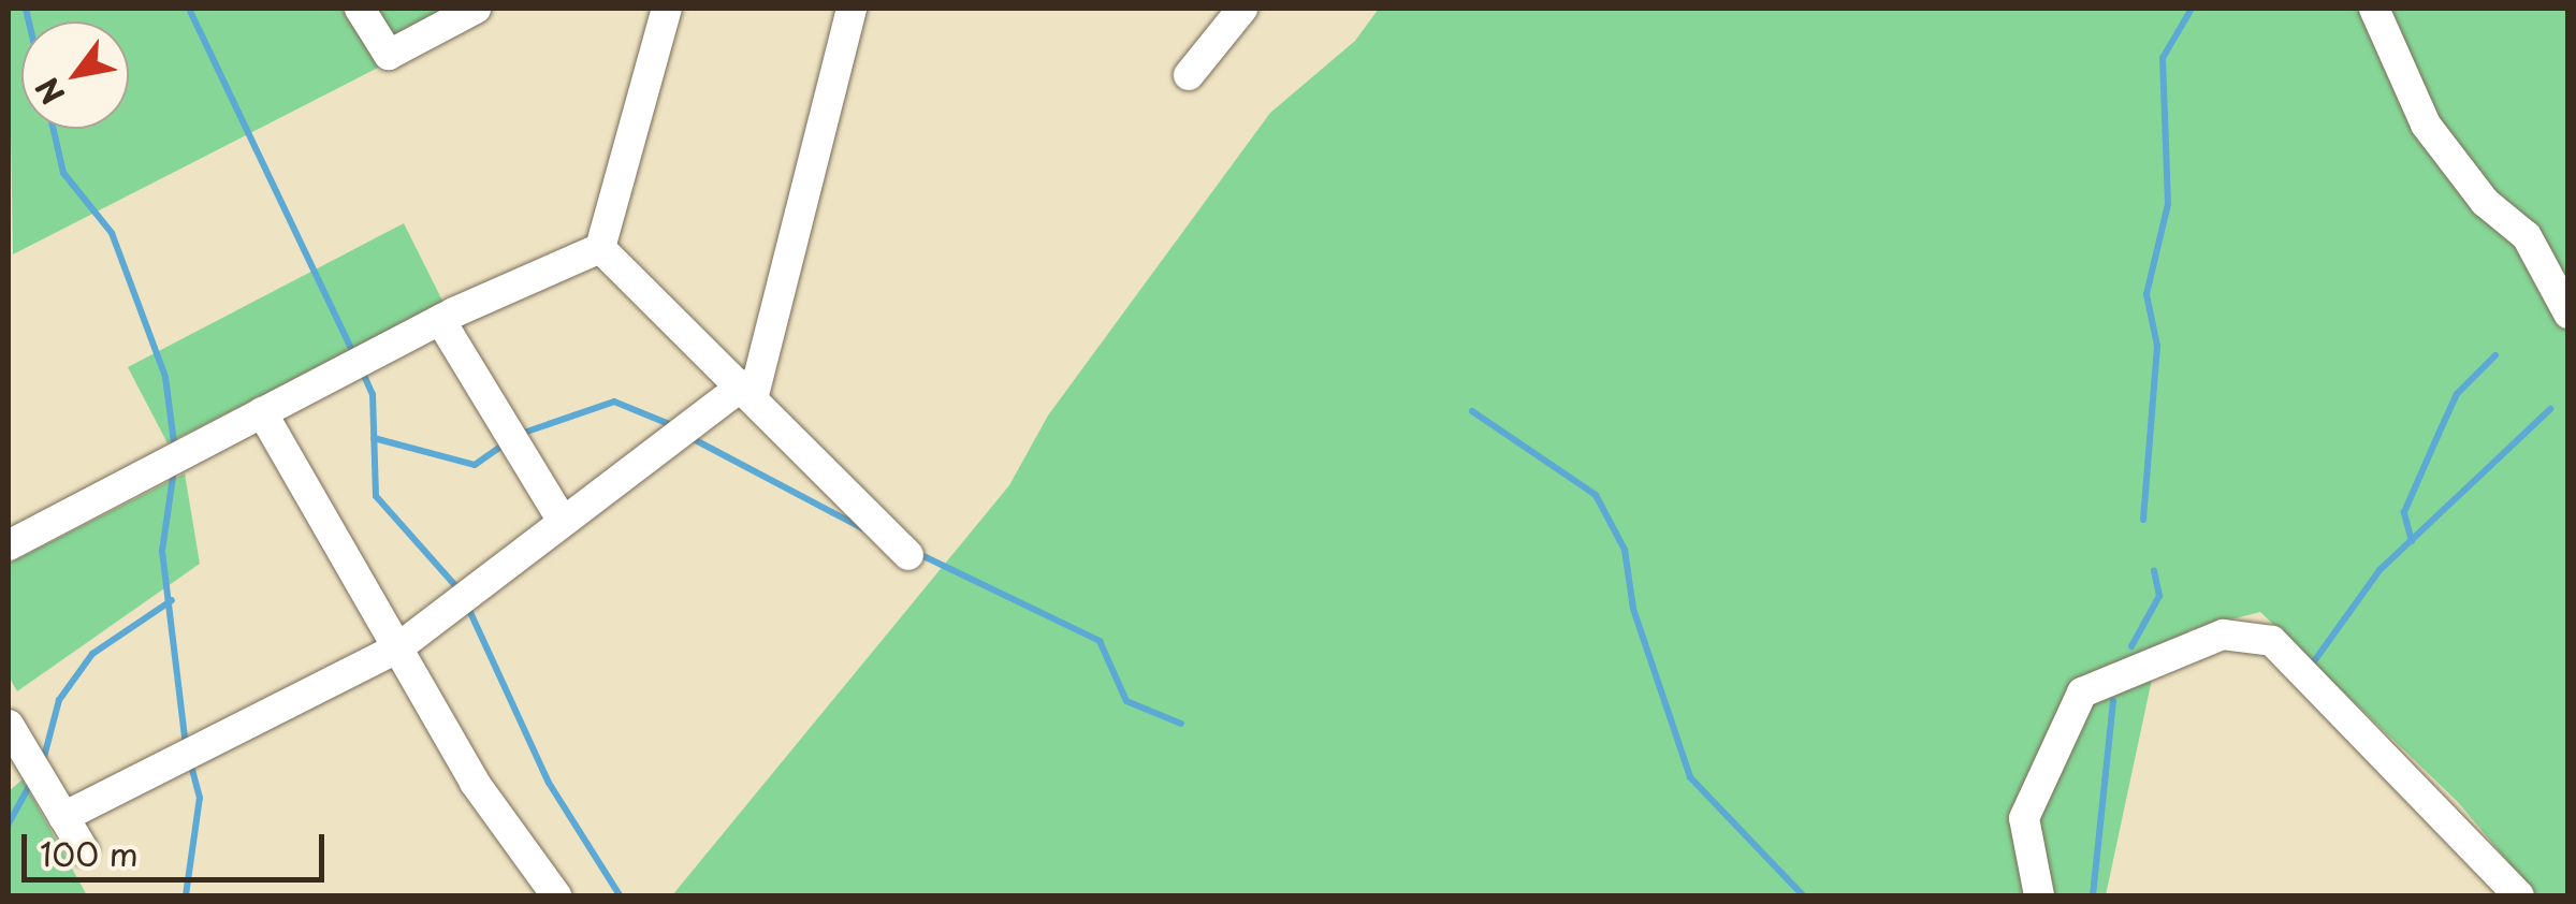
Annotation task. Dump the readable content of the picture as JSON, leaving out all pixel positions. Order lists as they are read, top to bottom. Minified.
{"scale_bar":"100 m","north":"bottom left"}
